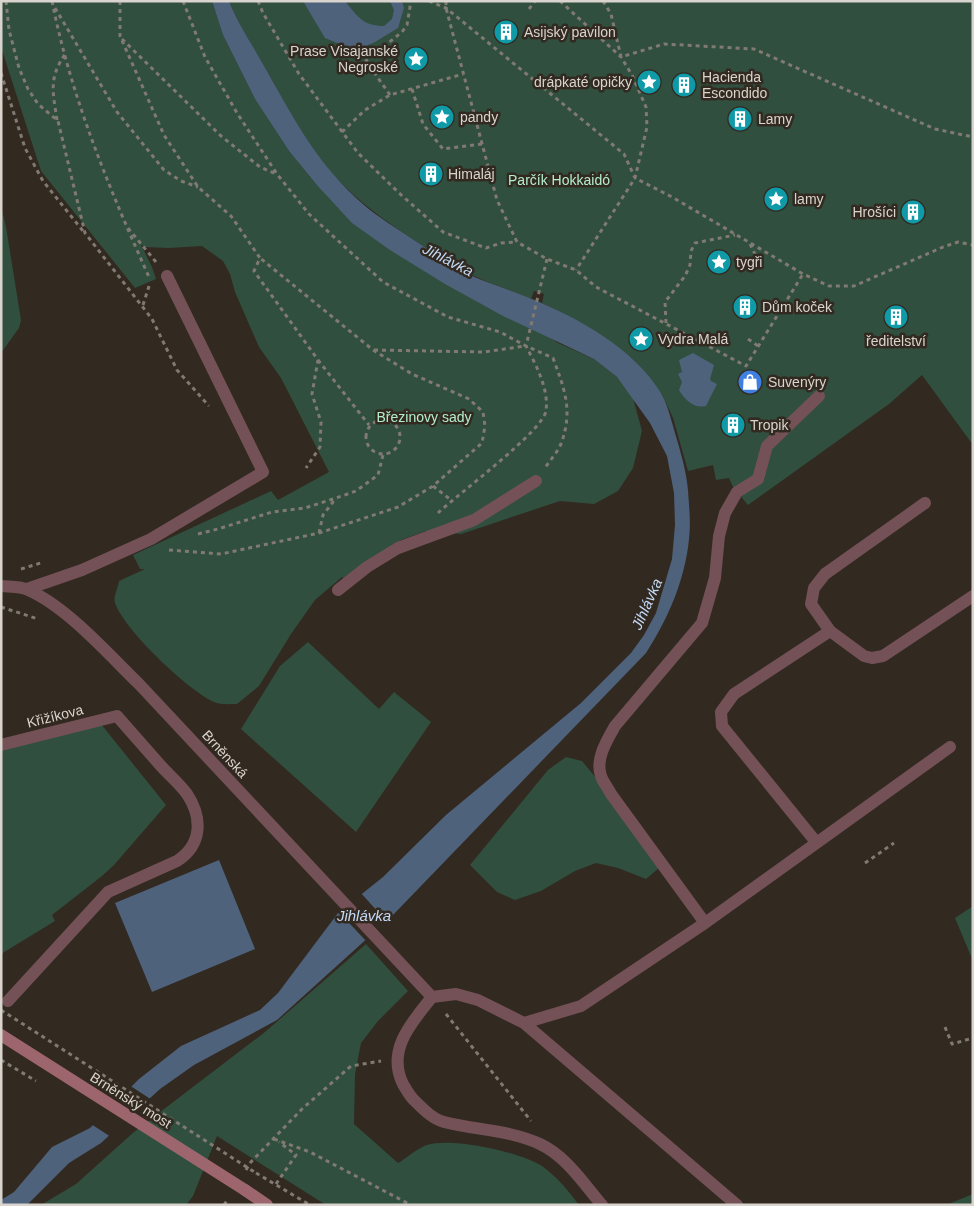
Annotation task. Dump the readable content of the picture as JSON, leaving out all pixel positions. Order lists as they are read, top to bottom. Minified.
{"streets":{"main road":["Brněnský most"],"street":["Křižíkova","Brněnská"]},"water":["Jihlávka"],"parks":["Parčík Hokkaidó","Březinovy sady"],"places":{"building":["Asijský pavilon","Hacienda Escondido","Lamy","Himaláj","Hrošíci","Dům koček","ředitelství","Tropik"],"place":["Prase Visajanské Negroské","drápkaté opičky","pandy","lamy","tygři","Vydra Malá"],"shop":["Suvenýry"]}}
